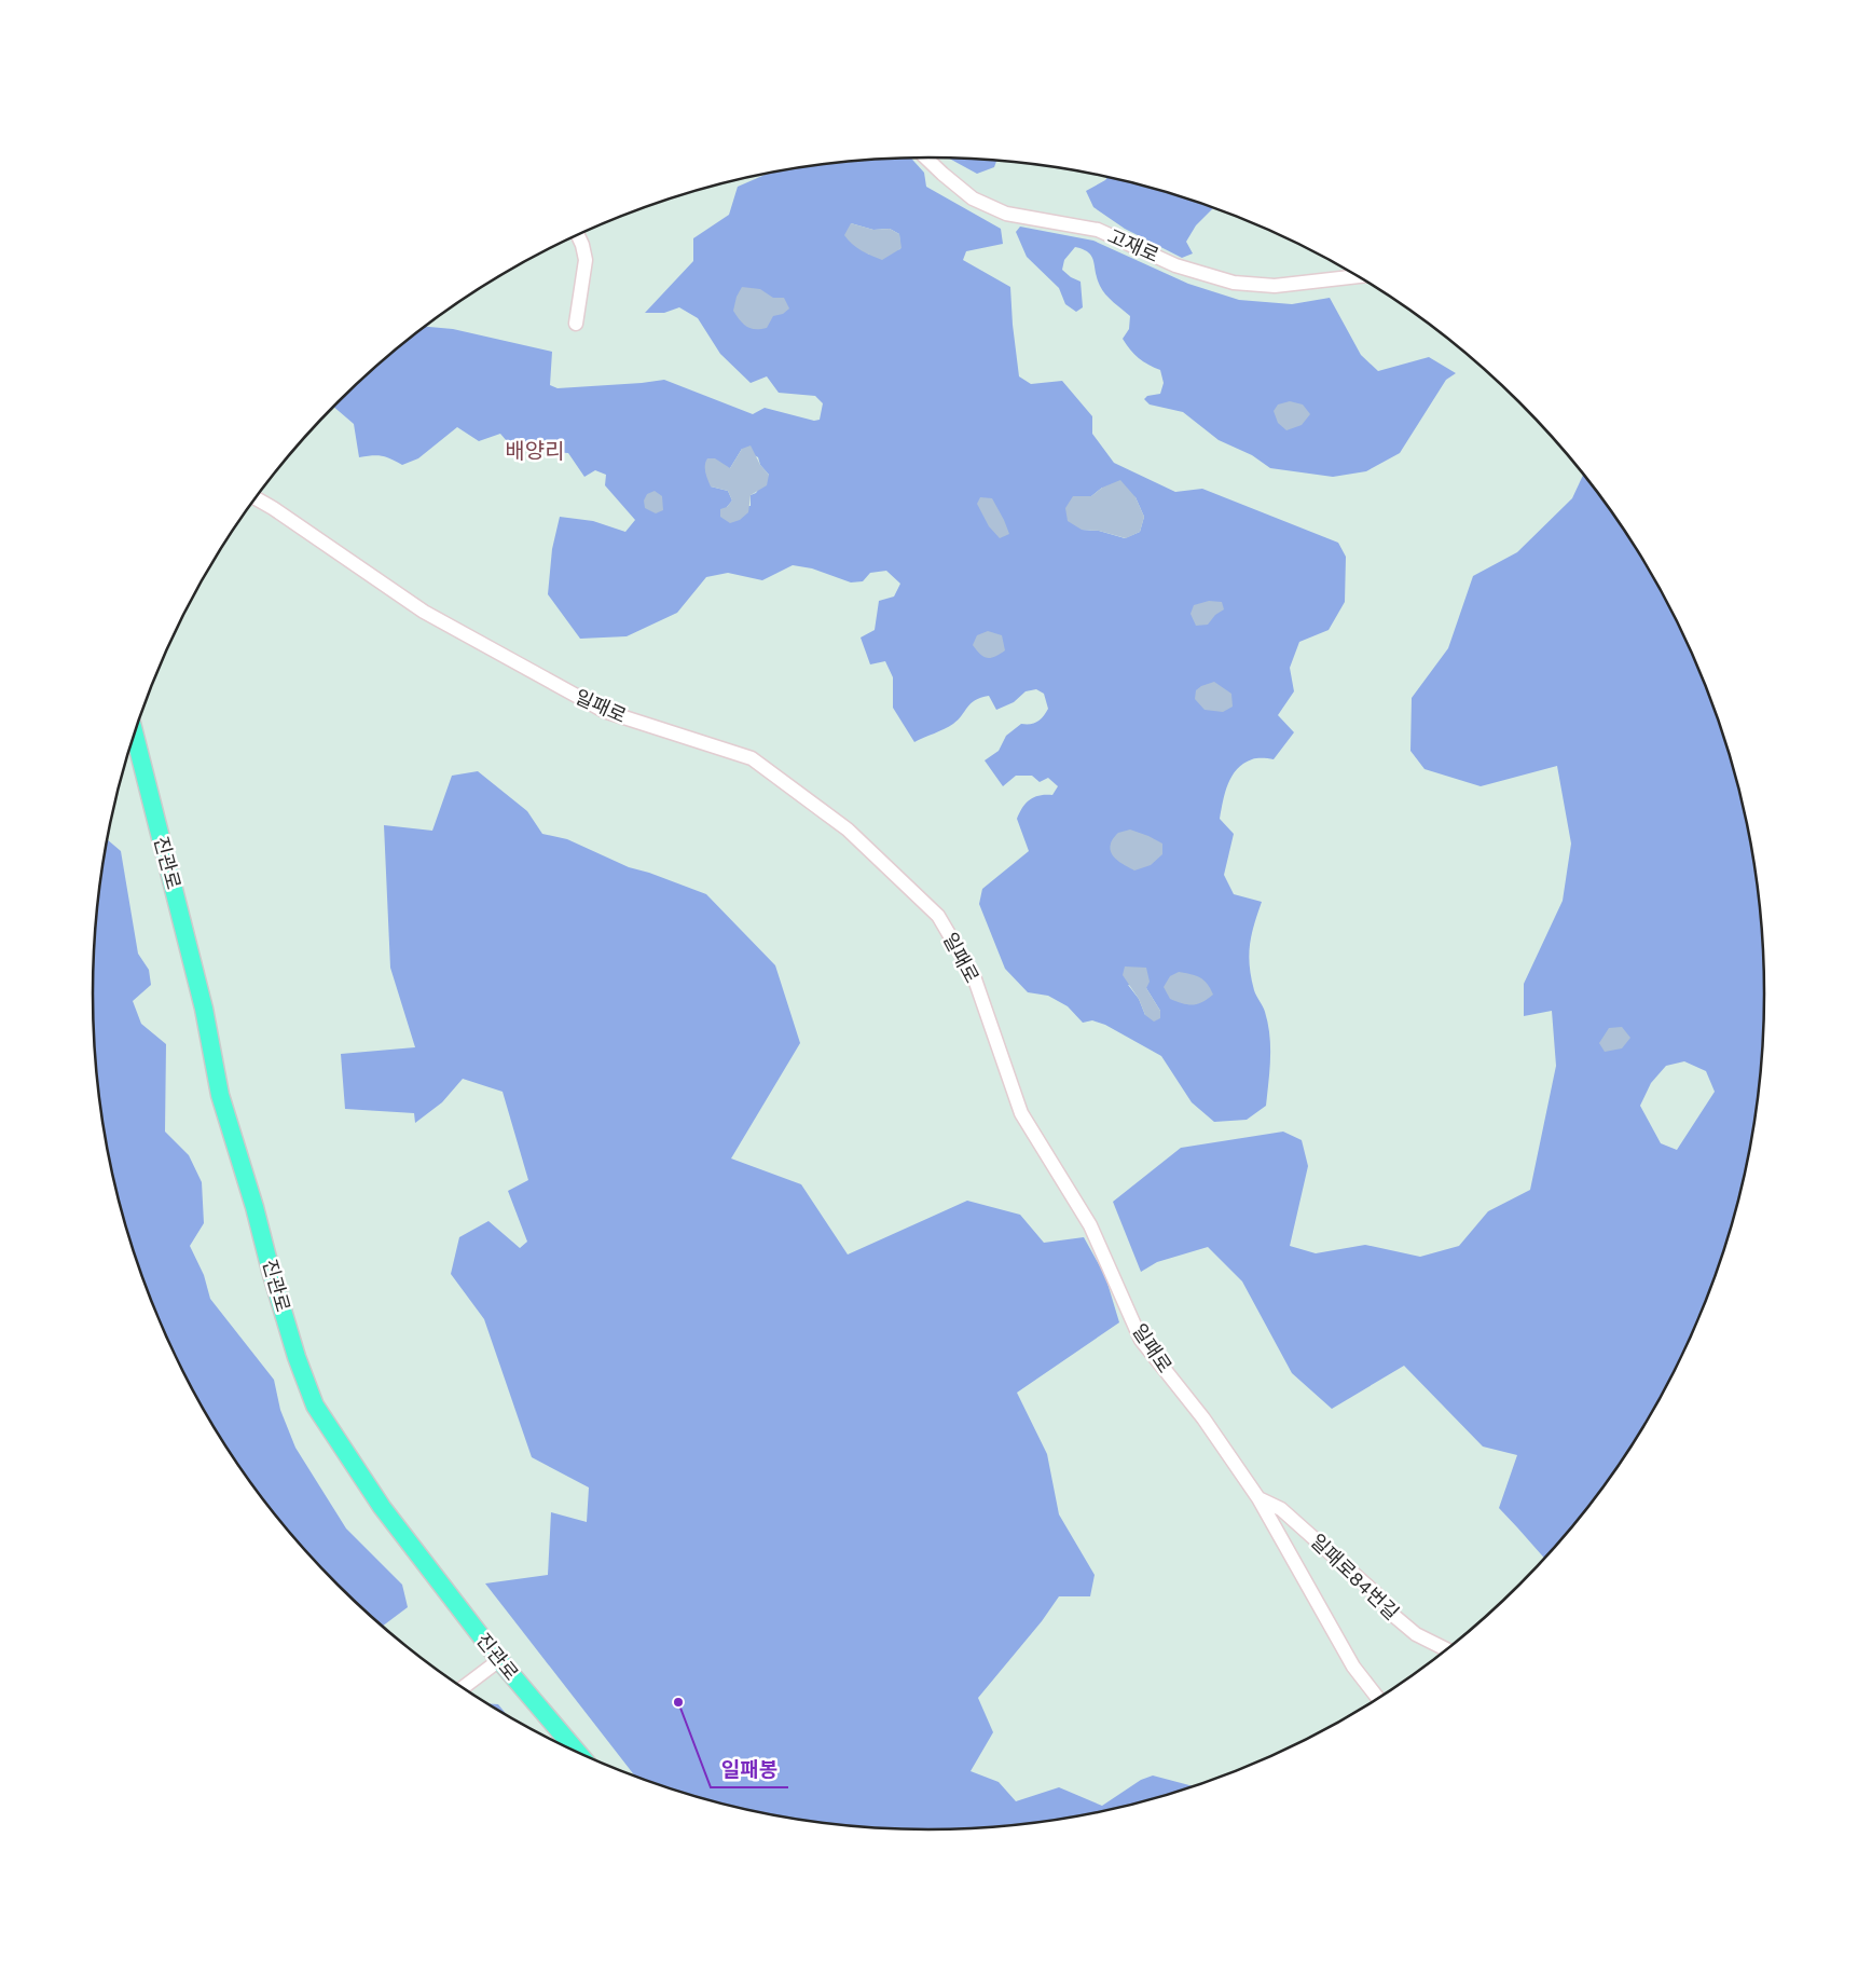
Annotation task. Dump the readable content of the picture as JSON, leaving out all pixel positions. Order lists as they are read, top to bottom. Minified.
{"streets":{"main road":["진관로"],"street":["고재로","일패로","일패로84번길"]},"crossings":[["일패로","일패로84번길"]],"districts":["배양리"],"places":["일패봉"]}
